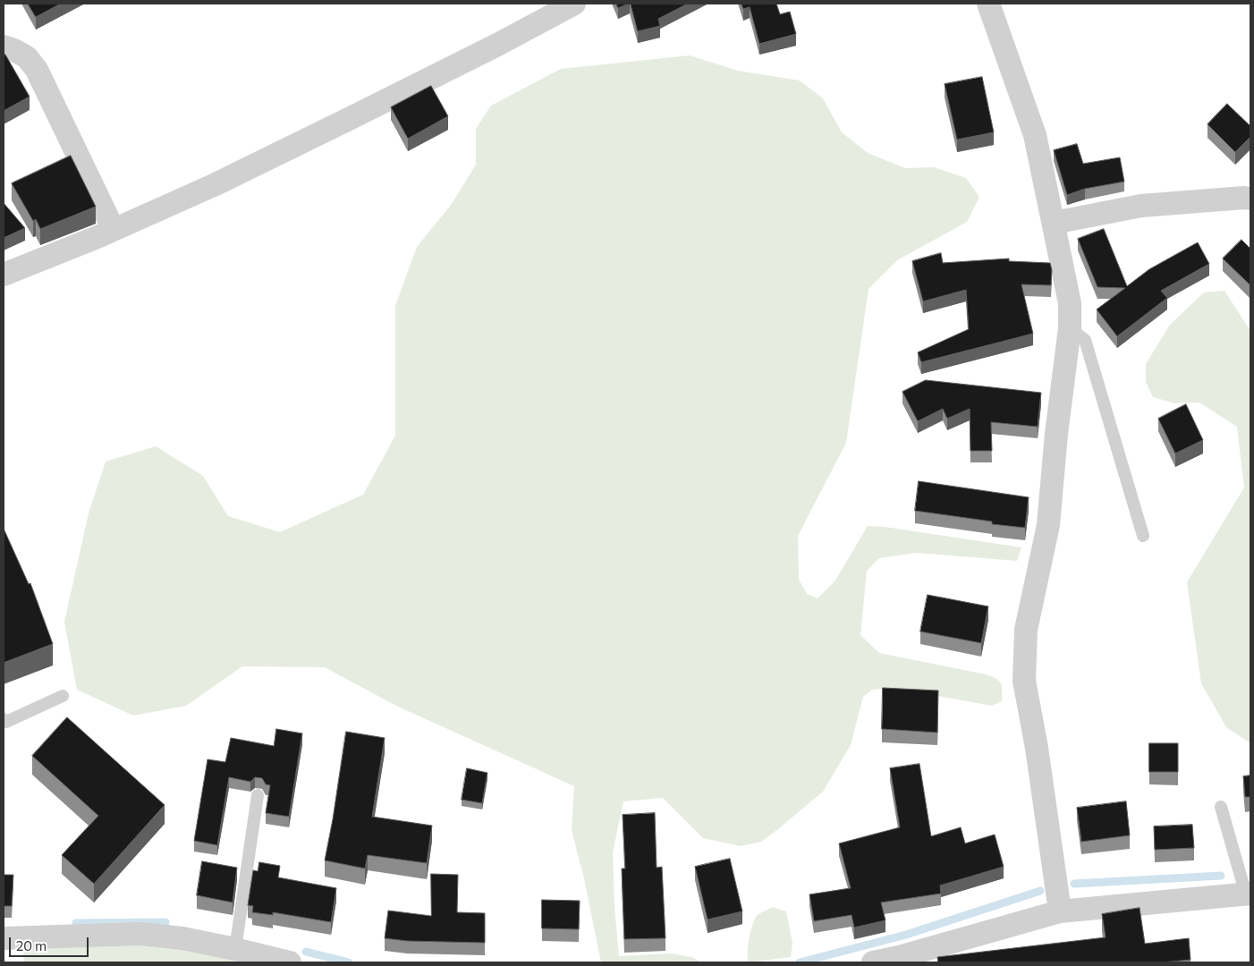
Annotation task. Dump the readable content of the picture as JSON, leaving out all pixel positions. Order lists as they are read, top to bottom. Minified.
{"scale_bar":"20 m"}
